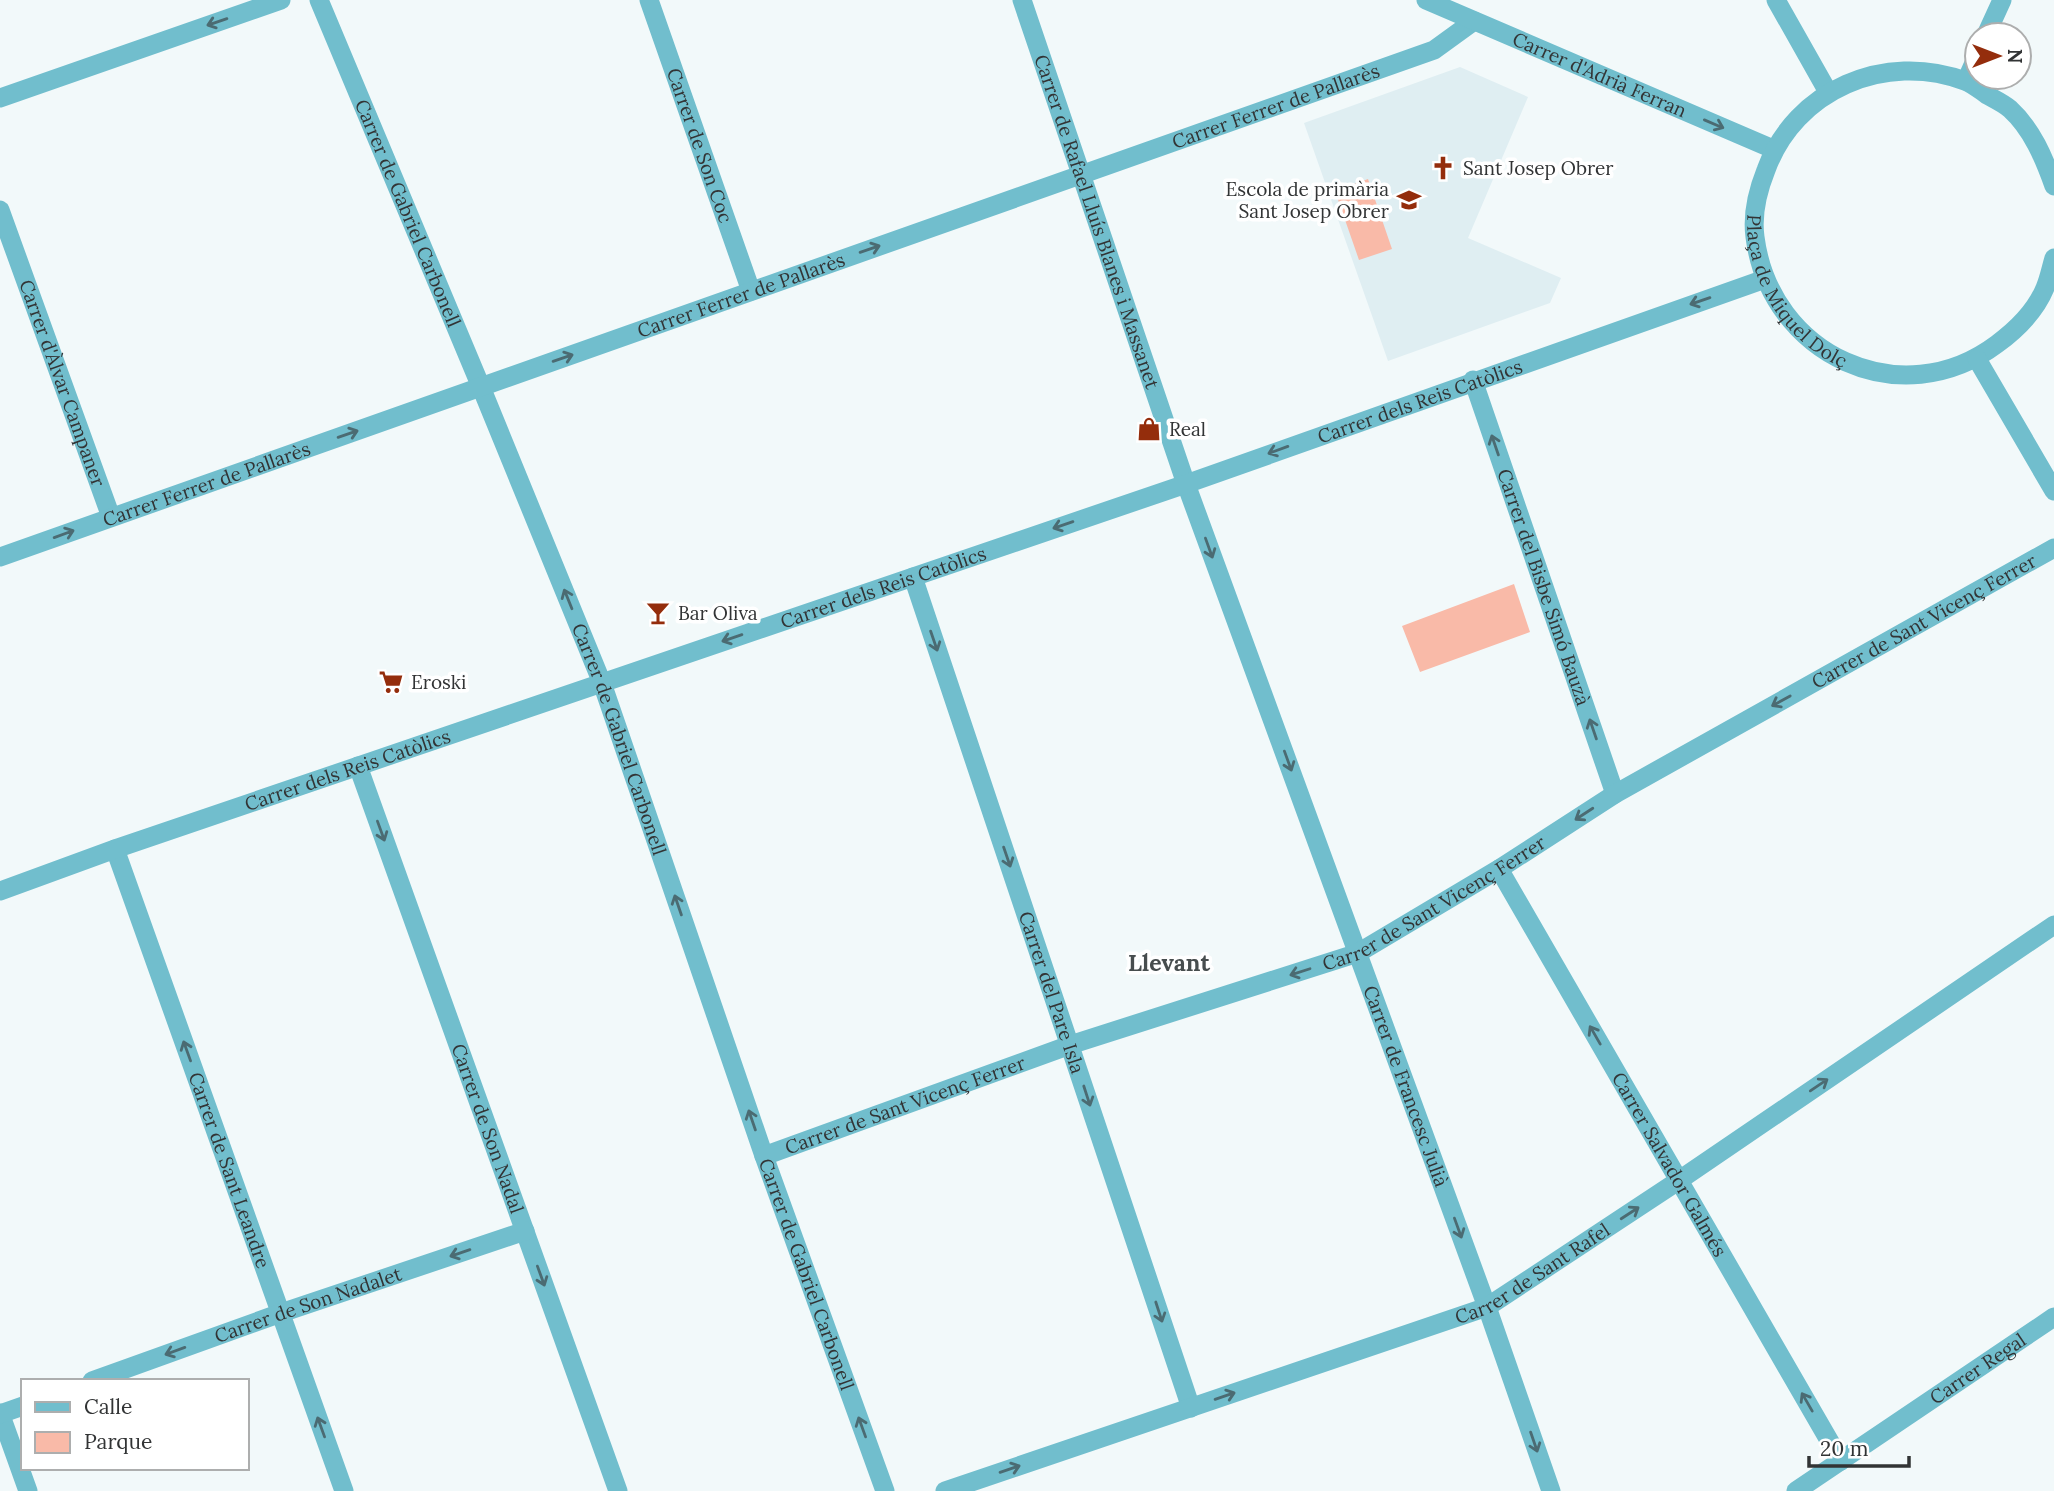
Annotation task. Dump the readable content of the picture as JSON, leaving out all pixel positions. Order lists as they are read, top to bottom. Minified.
{"streets":{"street":["Carrer d'Adrià Ferran","Carrer Ferrer de Pallarès","Carrer de Son Coc","Carrer de Gabriel Carbonell","Carrer de Rafael Lluís Blanes i Massanet","Plaça de Miquel Dolç","Carrer d'Àlvar Campaner","Carrer dels Reis Catòlics","Carrer del Bisbe Simó Bauzà","Carrer de Sant Vicenç Ferrer","Carrer del Pare Isla","Carrer de Francesc Julià","Carrer de Son Nadal","Carrer Salvador Galmés","Carrer de Sant Leandre","Carrer de Sant Rafel","Carrer de Son Nadalet","Carrer Regal"]},"crossings":[["Carrer d'Adrià Ferran","Carrer Ferrer de Pallarès"],["Carrer d'Adrià Ferran","Plaça de Miquel Dolç"],["Carrer Ferrer de Pallarès","Carrer de Son Coc"],["Carrer Ferrer de Pallarès","Carrer de Gabriel Carbonell"],["Carrer Ferrer de Pallarès","Carrer de Rafael Lluís Blanes i Massanet"],["Carrer Ferrer de Pallarès","Carrer d'Àlvar Campaner"],["Carrer de Gabriel Carbonell","Carrer dels Reis Catòlics"],["Carrer de Gabriel Carbonell","Carrer de Sant Vicenç Ferrer"],["Carrer de Rafael Lluís Blanes i Massanet","Carrer dels Reis Catòlics"],["Carrer de Rafael Lluís Blanes i Massanet","Carrer de Francesc Julià"],["Plaça de Miquel Dolç","Carrer dels Reis Catòlics"],["Carrer dels Reis Catòlics","Carrer del Bisbe Simó Bauzà"],["Carrer dels Reis Catòlics","Carrer del Pare Isla"],["Carrer dels Reis Catòlics","Carrer de Francesc Julià"],["Carrer dels Reis Catòlics","Carrer de Son Nadal"],["Carrer dels Reis Catòlics","Carrer de Sant Leandre"],["Carrer del Bisbe Simó Bauzà","Carrer de Sant Vicenç Ferrer"],["Carrer de Sant Vicenç Ferrer","Carrer del Pare Isla"],["Carrer de Sant Vicenç Ferrer","Carrer de Francesc Julià"],["Carrer de Sant Vicenç Ferrer","Carrer Salvador Galmés"],["Carrer del Pare Isla","Carrer de Sant Rafel"],["Carrer de Francesc Julià","Carrer de Sant Rafel"],["Carrer de Son Nadal","Carrer de Son Nadalet"],["Carrer Salvador Galmés","Carrer de Sant Rafel"],["Carrer Salvador Galmés","Carrer Regal"],["Carrer de Sant Leandre","Carrer de Son Nadalet"]],"one_way":["Carrer d'Adrià Ferran","Carrer Ferrer de Pallarès","Carrer de Gabriel Carbonell","Carrer dels Reis Catòlics","Carrer del Bisbe Simó Bauzà","Carrer de Sant Vicenç Ferrer","Carrer del Pare Isla","Carrer de Francesc Julià","Carrer de Son Nadal","Carrer Salvador Galmés","Carrer de Sant Leandre","Carrer de Sant Rafel","Carrer de Son Nadalet"],"districts":["Llevant"],"places":{"church":["Sant Josep Obrer"],"school or university":["Escola de primària Sant Josep Obrer"],"shop":["Real"],"bar":["Bar Oliva"],"supermarket":["Eroski"]},"legend":["Calle","Parque"],"scale_bar":"20 m","north":"right"}
